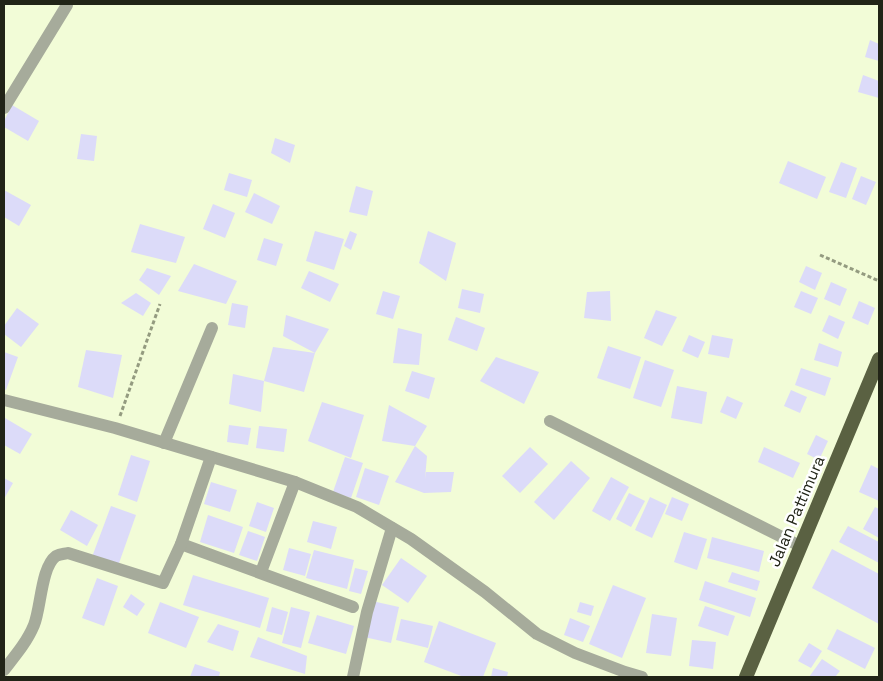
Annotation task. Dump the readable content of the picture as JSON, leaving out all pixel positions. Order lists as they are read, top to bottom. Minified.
{"streets":{"highway":["Jalan Pattimura"]}}
